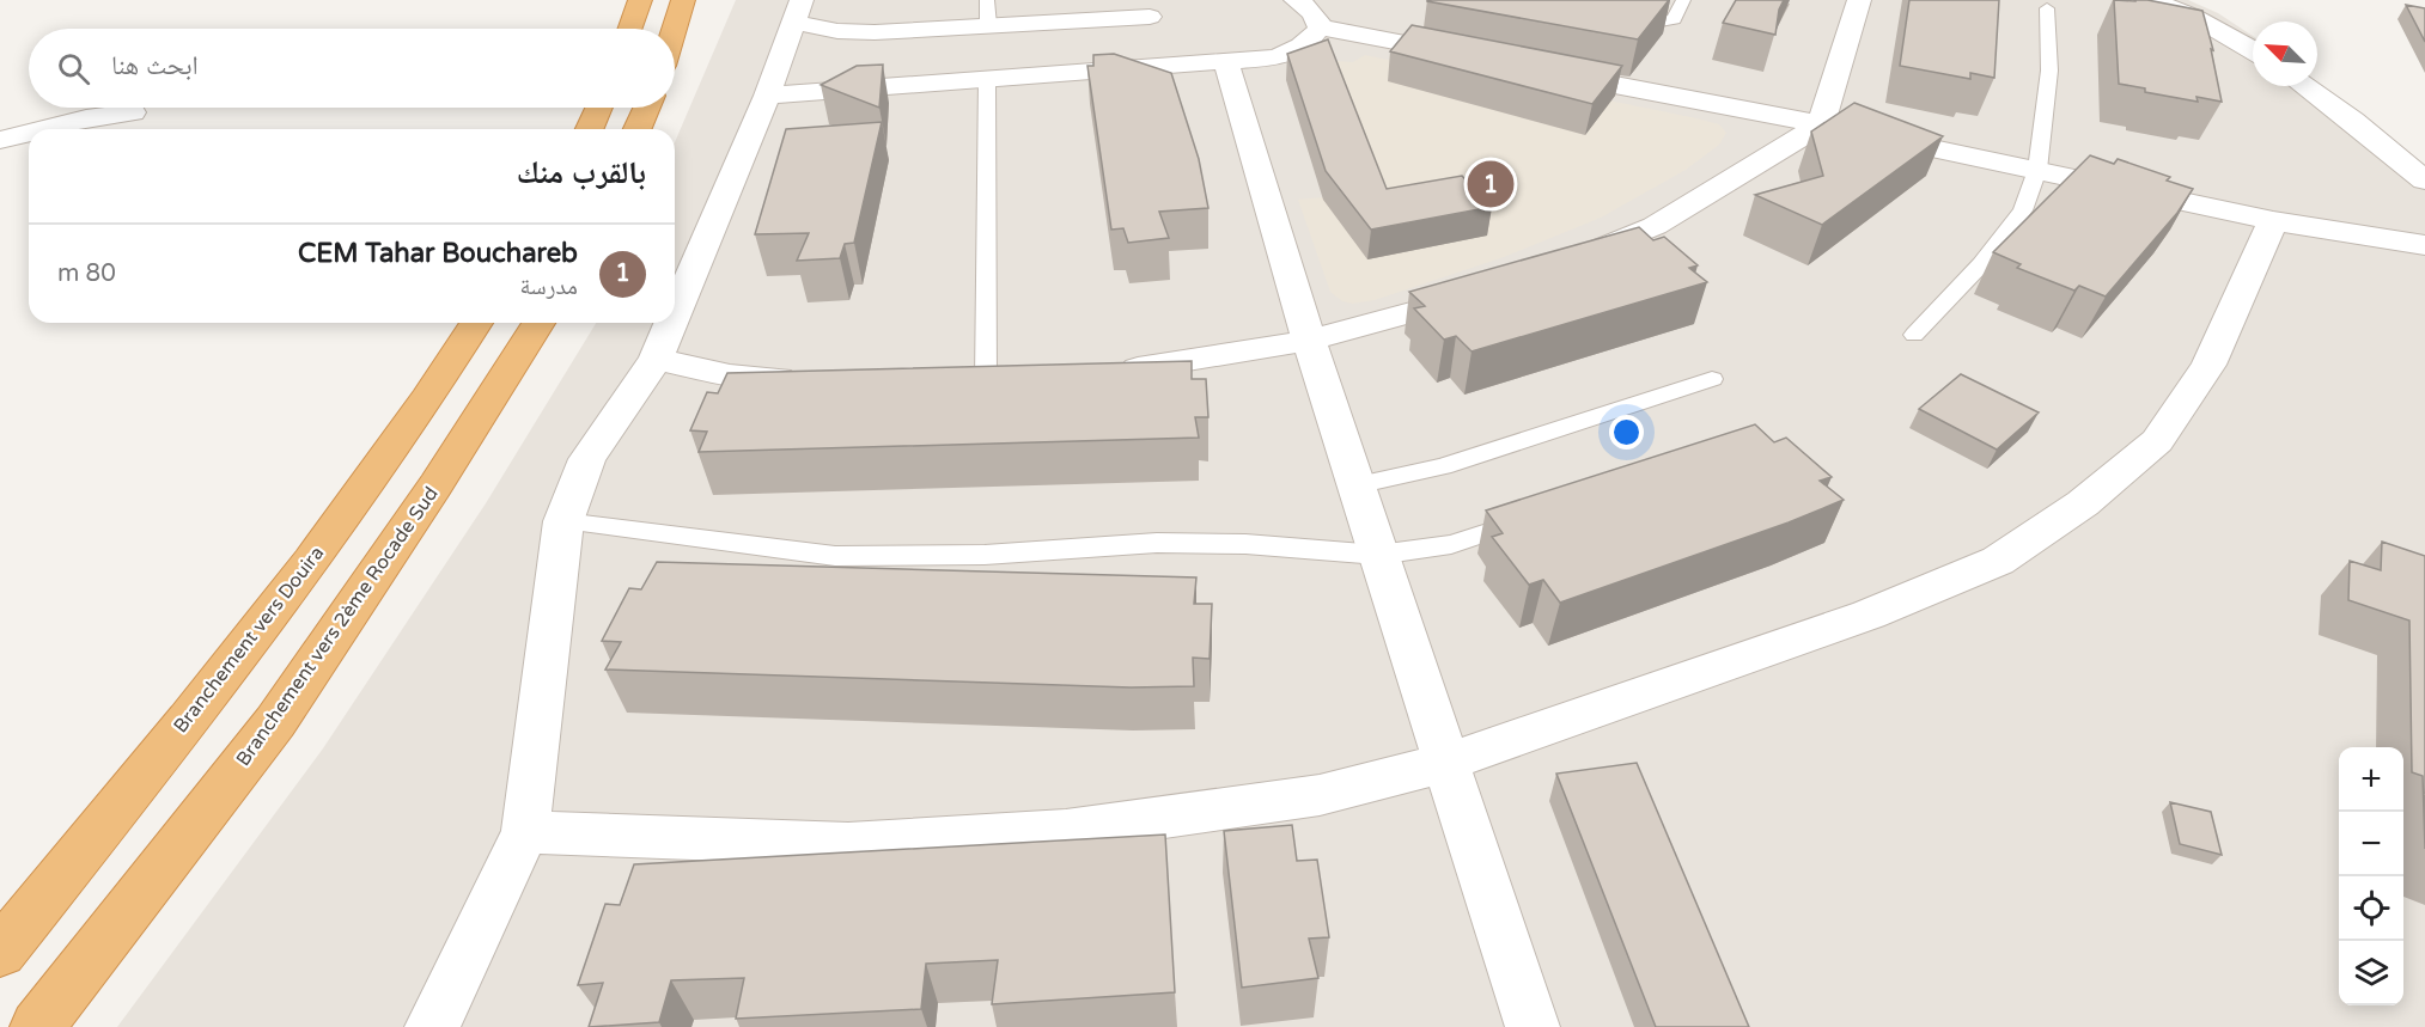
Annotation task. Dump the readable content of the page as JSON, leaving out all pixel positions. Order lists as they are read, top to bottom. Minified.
{"streets":{"highway":["Branchement vers 2ème Rocade Sud","Branchement vers Douira"]},"north":"top left","page":{"search":"ابحث هنا","heading":"بالقرب منك","pins":"1","list":[{"mark":"1","name":"CEM Tahar Bouchareb","note":"مدرسة","value":"80 m"}],"map_buttons":["+","−"]}}
